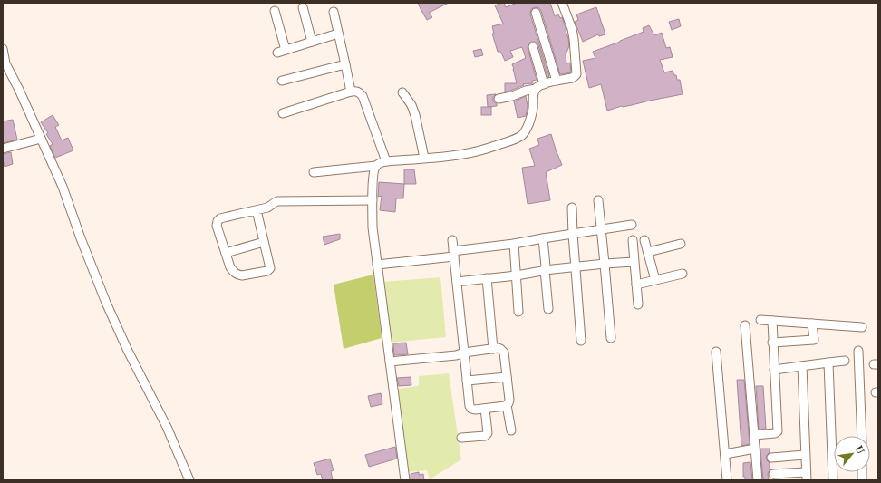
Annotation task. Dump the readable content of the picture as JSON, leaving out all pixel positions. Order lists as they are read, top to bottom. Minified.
{"north":"top right"}
